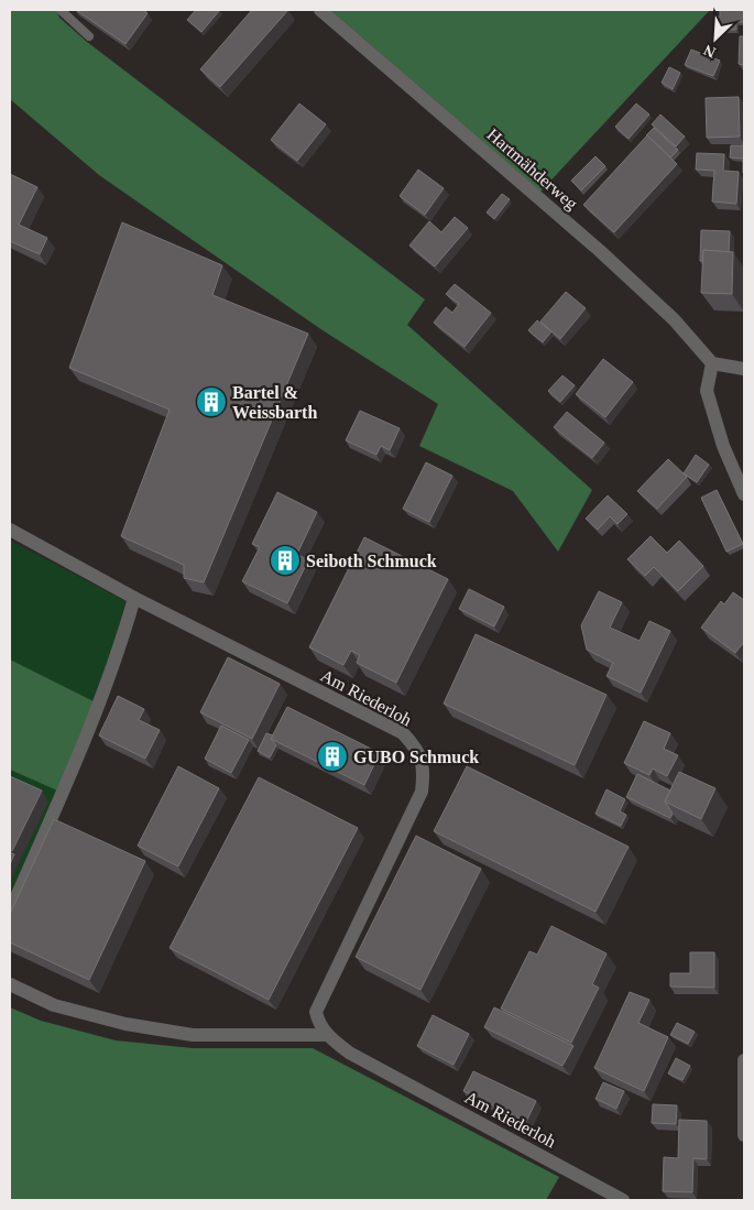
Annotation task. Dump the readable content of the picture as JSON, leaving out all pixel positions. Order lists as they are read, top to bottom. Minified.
{"streets":{"street":["Hartmähderweg","Am Riederloh"]},"places":{"building":["Bartel & Weissbarth","Seiboth Schmuck","GUBO Schmuck"]},"north":"bottom left"}
